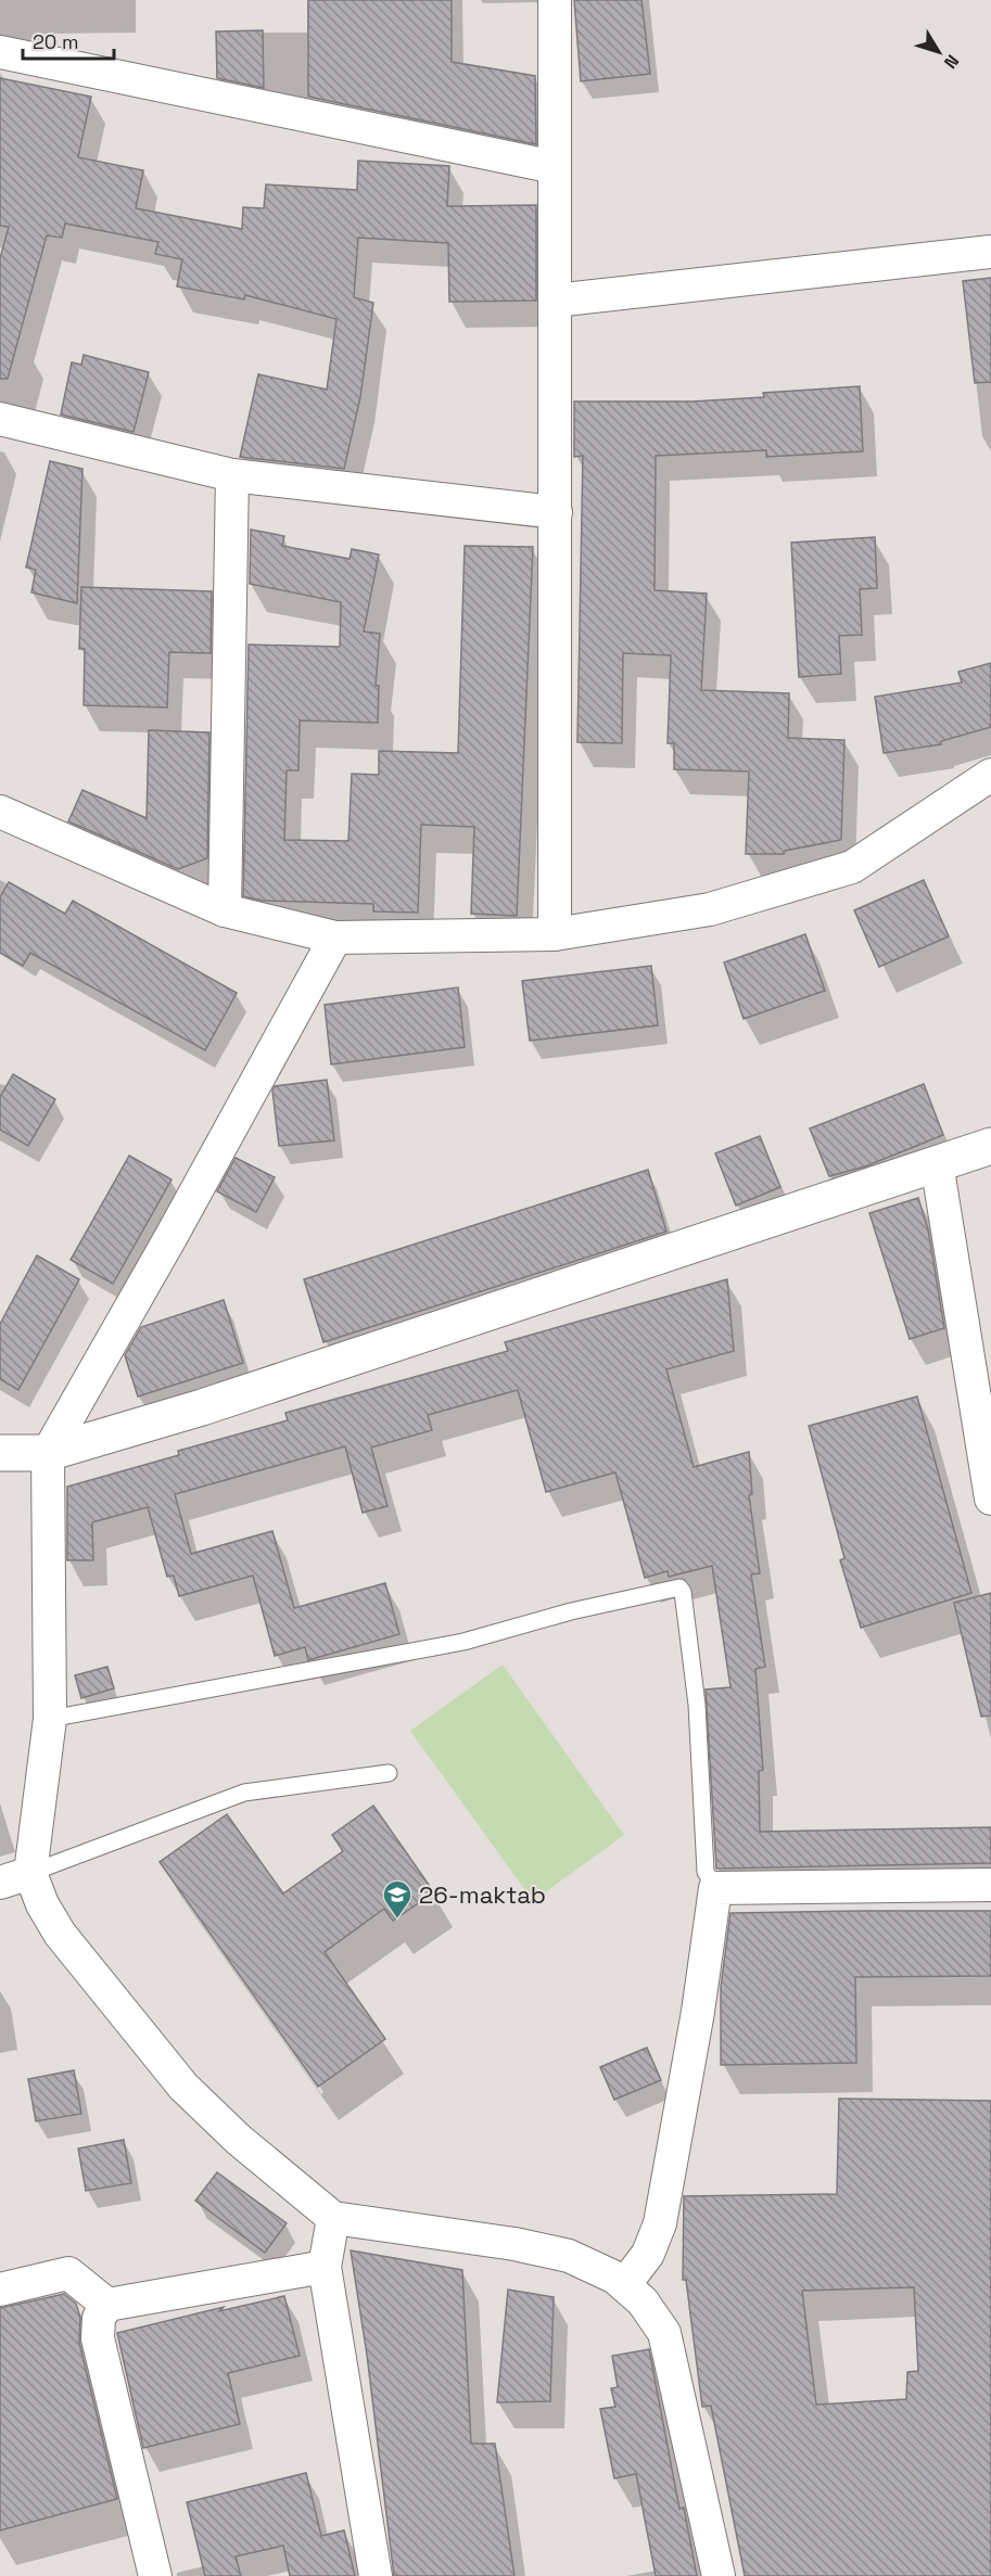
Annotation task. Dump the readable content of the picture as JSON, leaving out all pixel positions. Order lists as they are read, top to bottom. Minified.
{"places":{"school or university":["26-maktab"]},"scale_bar":"20 m","north":"bottom right"}
